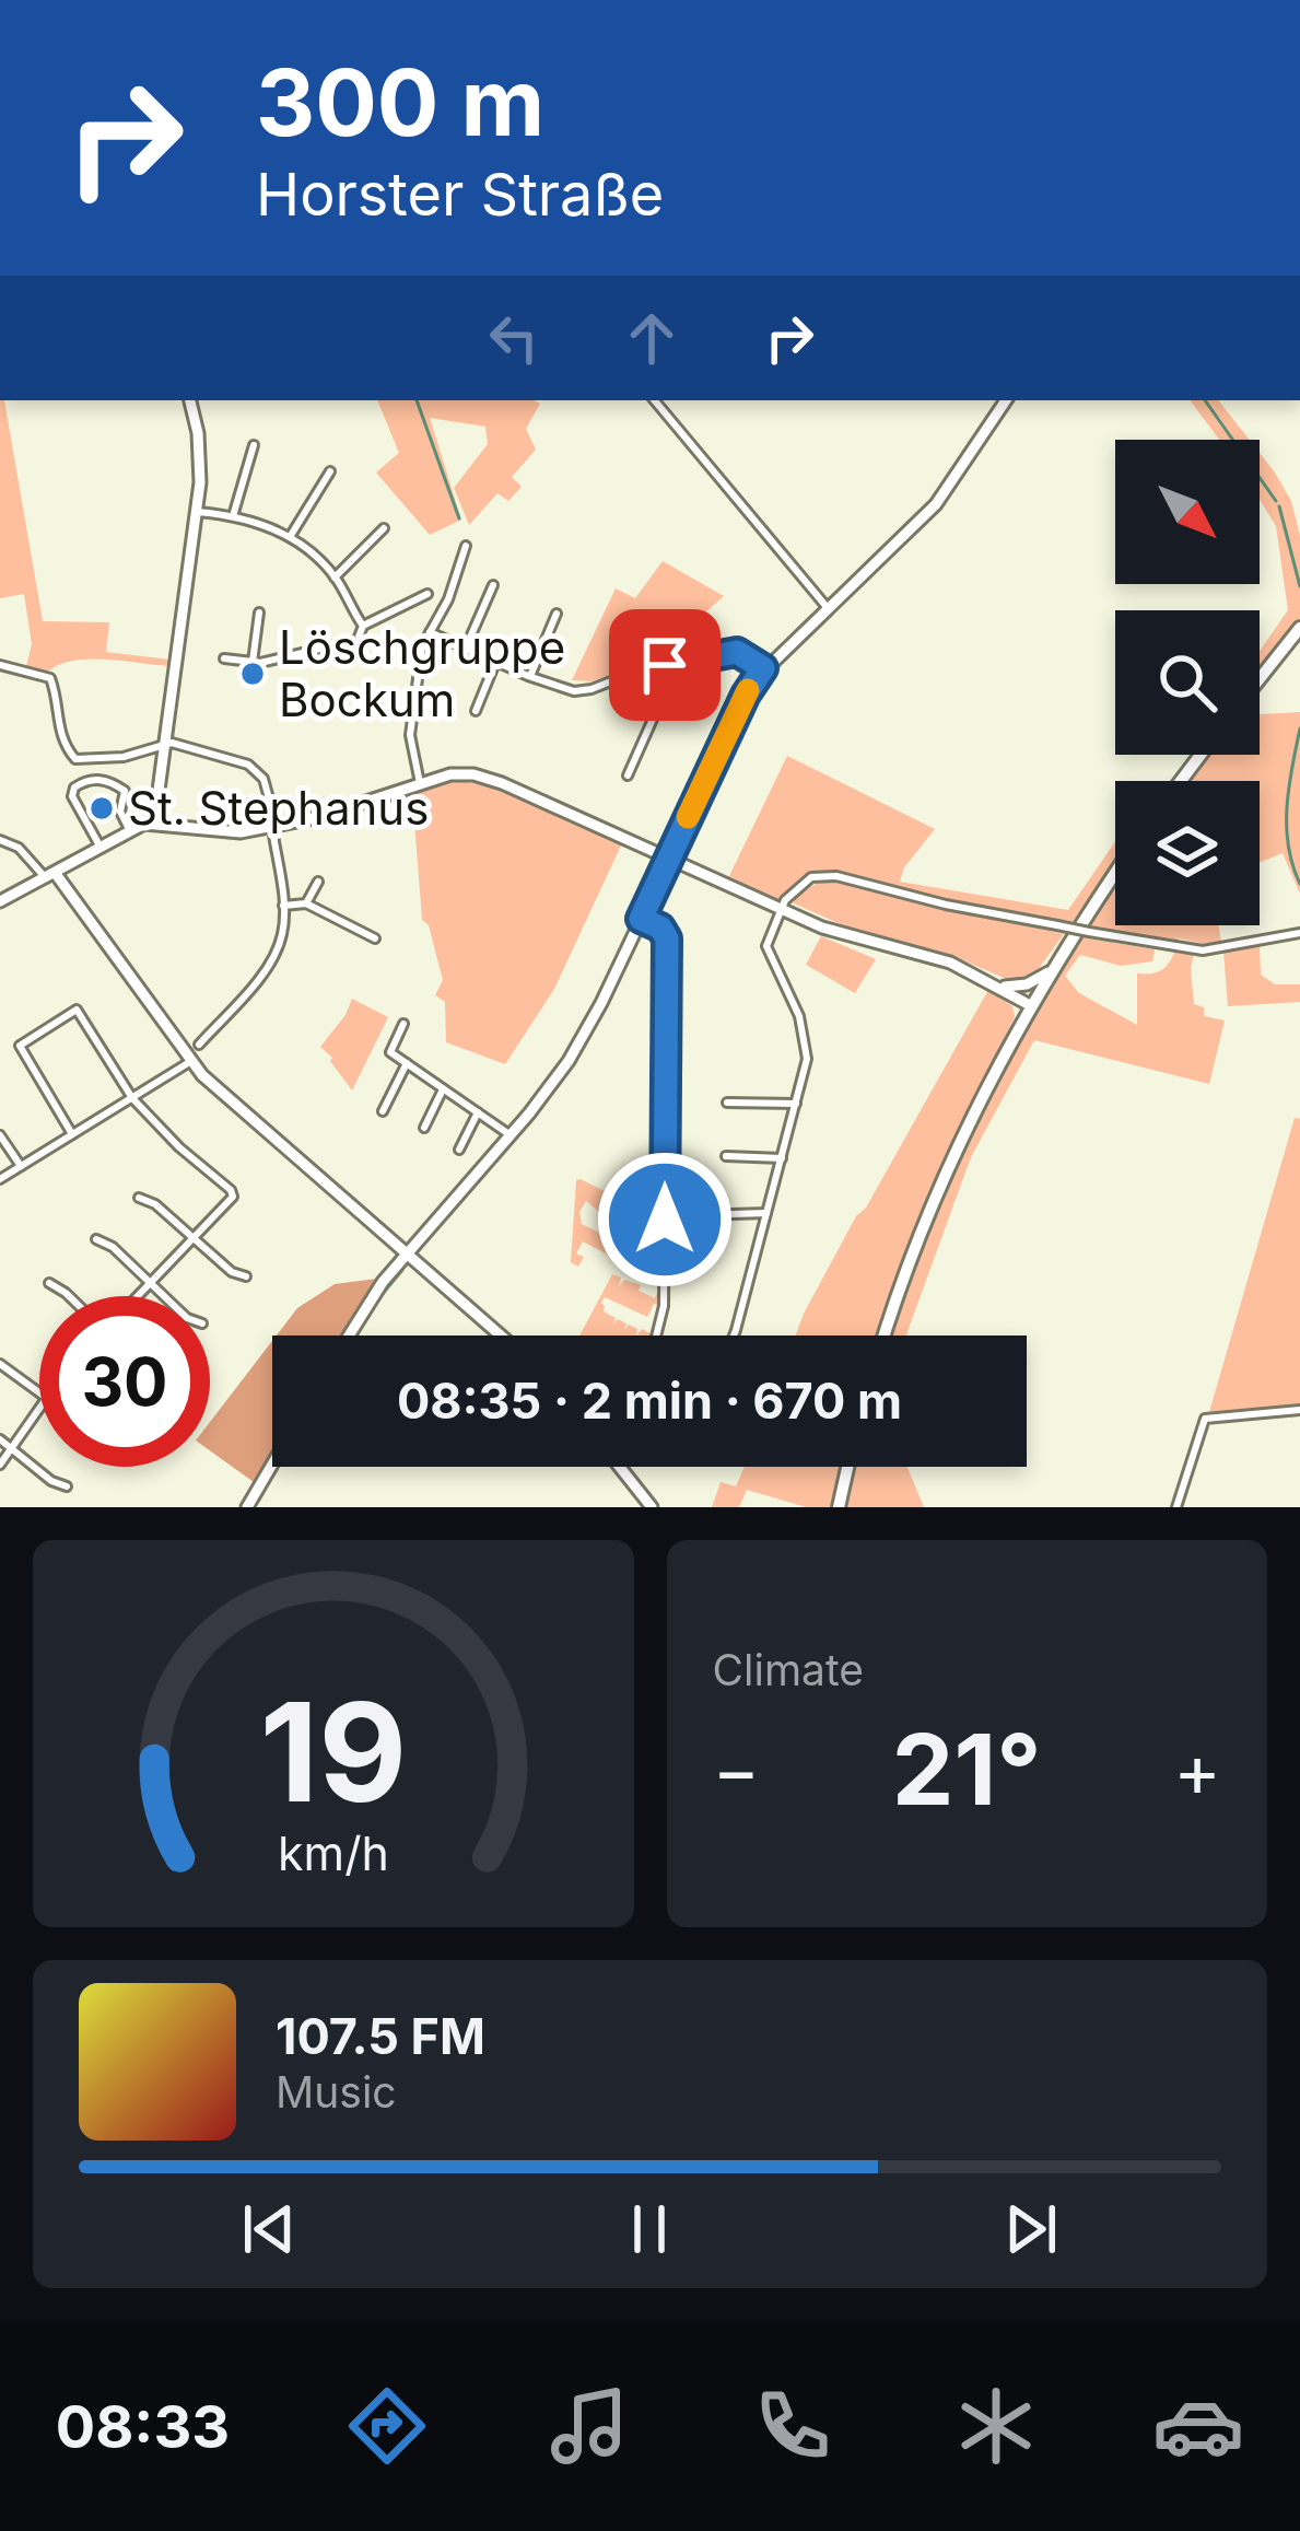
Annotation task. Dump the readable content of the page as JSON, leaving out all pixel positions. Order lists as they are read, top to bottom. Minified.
{"places":["Löschgruppe Bockum","St. Stephanus"],"north":"bottom right","page":{"turn":["300 m","Horster Straße"],"limit":"30","trip":"08:35 · 2 min · 670 m","tile":"Climate","heat":["−","21°","+"],"song":["107.5 FM","Music"],"tabs":"08:33","gauge":["19","km/h"]}}
